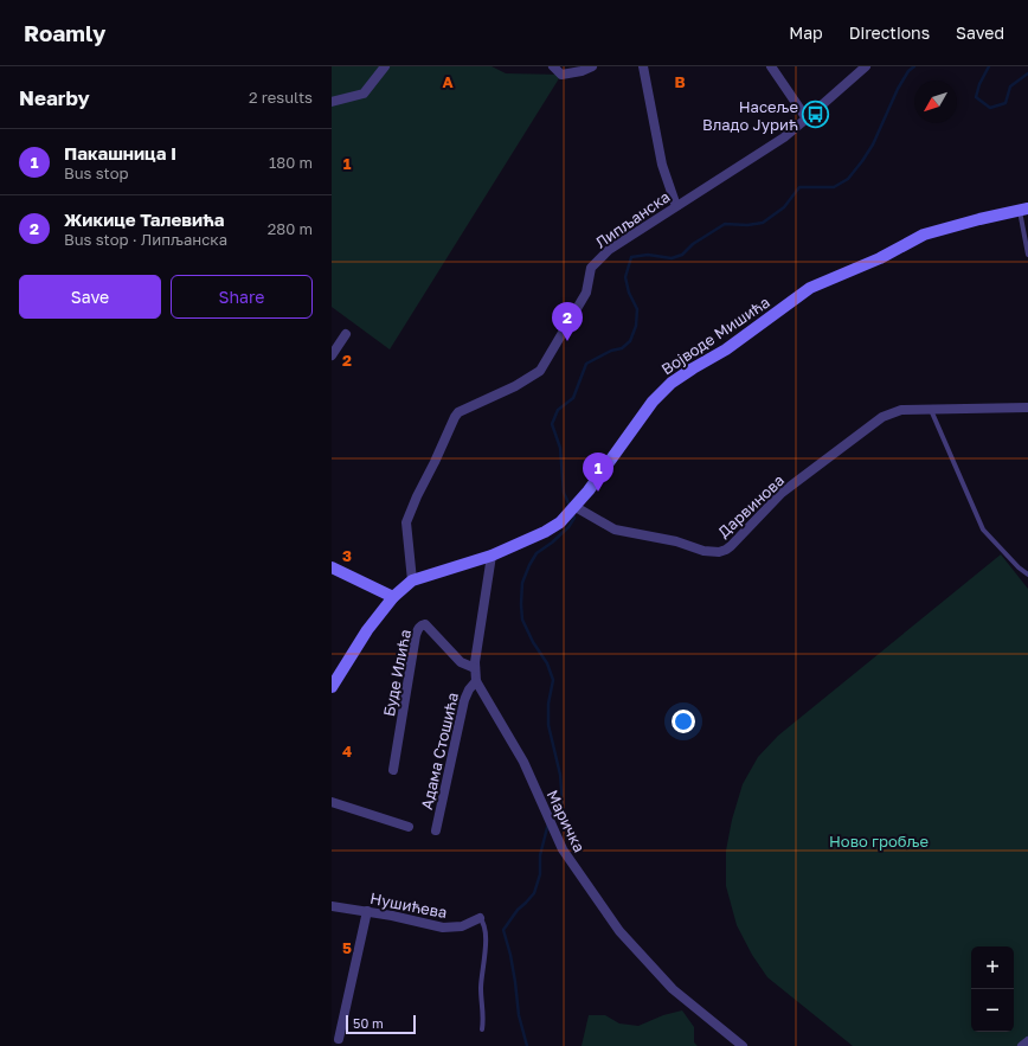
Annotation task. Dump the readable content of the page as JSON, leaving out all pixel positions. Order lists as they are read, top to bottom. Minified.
{"streets":{"street":["Липљанска","Војводе Мишића","Дарвинова","Буде Илића","Адама Стошића","Маричка","Нушићева"]},"crossings":[["Липљанска","Војводе Мишића"],["Војводе Мишића","Дарвинова"],["Војводе Мишића","Маричка"],["Буде Илића","Маричка"],["Адама Стошића","Маричка"]],"parks":["Ново гробље"],"places":{"bus stop":["Насеље Владо Јурић"]},"scale_bar":"50 m","north":"bottom left","page":{"header":"Roamly","nav":["Map","Directions","Saved"],"heading":["Nearby","2 results"],"list":[{"mark":"1","name":"Пакашница I","note":"Bus stop","value":"180 m"},{"mark":"2","name":"Жикице Талевића","note":"Bus stop · Липљанска","value":"280 m"}],"buttons":["Save","Share"],"pins":["2","1"],"map_buttons":["+","−"],"scale":"50 m"},"grid":{"columns":["A","B"],"rows":["1","2","3","4","5"]}}
